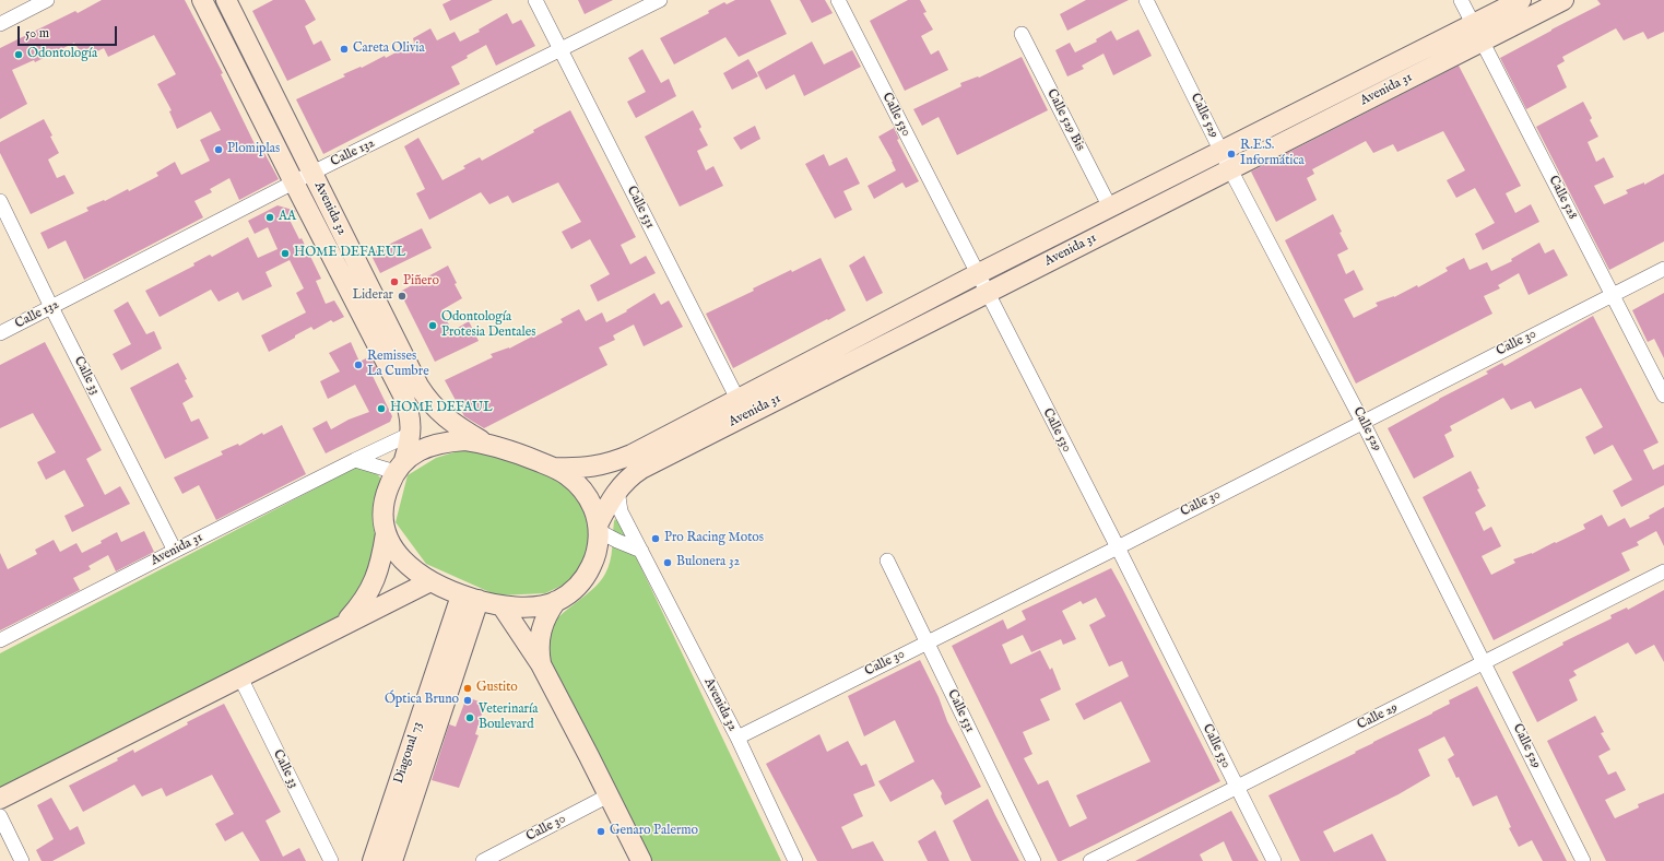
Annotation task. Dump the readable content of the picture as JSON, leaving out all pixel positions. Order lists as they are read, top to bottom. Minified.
{"streets":{"main road":["Avenida 31","Avenida 32","Diagonal 73"],"street":["Calle 530","Calle 529","Calle 529 Bis","Calle 132","Calle 528","Calle 531","Calle 30","Calle 33","Calle 29"]},"crossings":[["Avenida 31","Calle 530"],["Avenida 31","Calle 529"],["Avenida 31","Calle 529 Bis"],["Avenida 31","Calle 528"],["Avenida 31","Calle 531"],["Avenida 31","Avenida 32"],["Avenida 31","Calle 33"],["Calle 530","Calle 30"],["Calle 530","Calle 29"],["Calle 529","Calle 30"],["Calle 529","Calle 29"],["Calle 132","Calle 531"],["Calle 132","Avenida 32"],["Calle 132","Calle 33"],["Calle 528","Calle 30"],["Calle 531","Calle 30"],["Avenida 32","Calle 30"]],"places":["Careta Olivia","Odontología","Plomiplas","R.E.S. Informática","AA","HOME DEFAEUL","Piñero","Liderar","Odontología Protesia Dentales","Remisses La Cumbre","HOME DEFAUL","Pro Racing Motos","Bulonera 32","Gustito","Óptica Bruno","Veterinaría Boulevard","Genaro Palermo"],"scale_bar":"50 m"}
